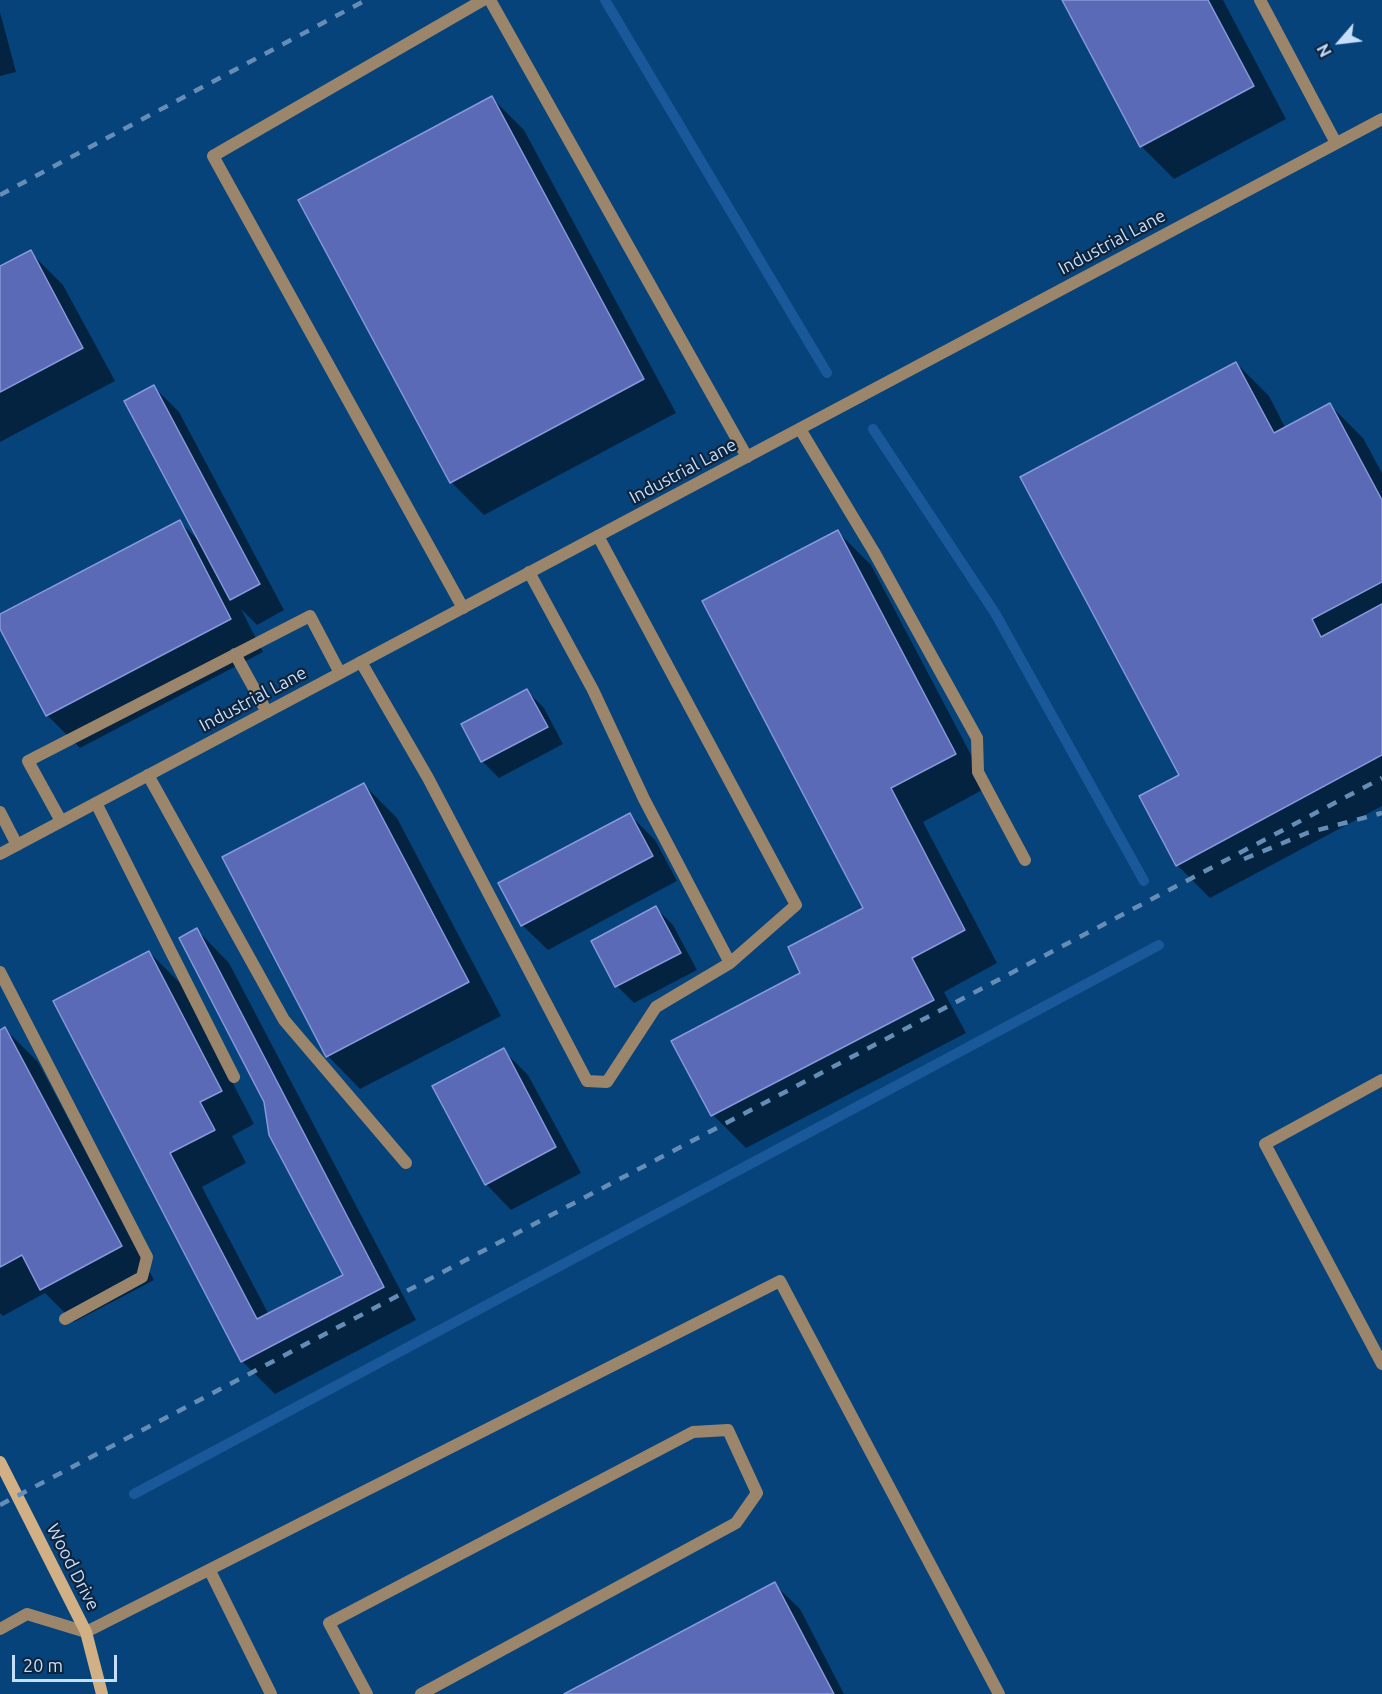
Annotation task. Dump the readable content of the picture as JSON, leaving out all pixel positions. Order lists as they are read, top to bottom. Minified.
{"streets":{"street":["Industrial Lane","Wood Drive"]},"scale_bar":"20 m","north":"bottom left"}
